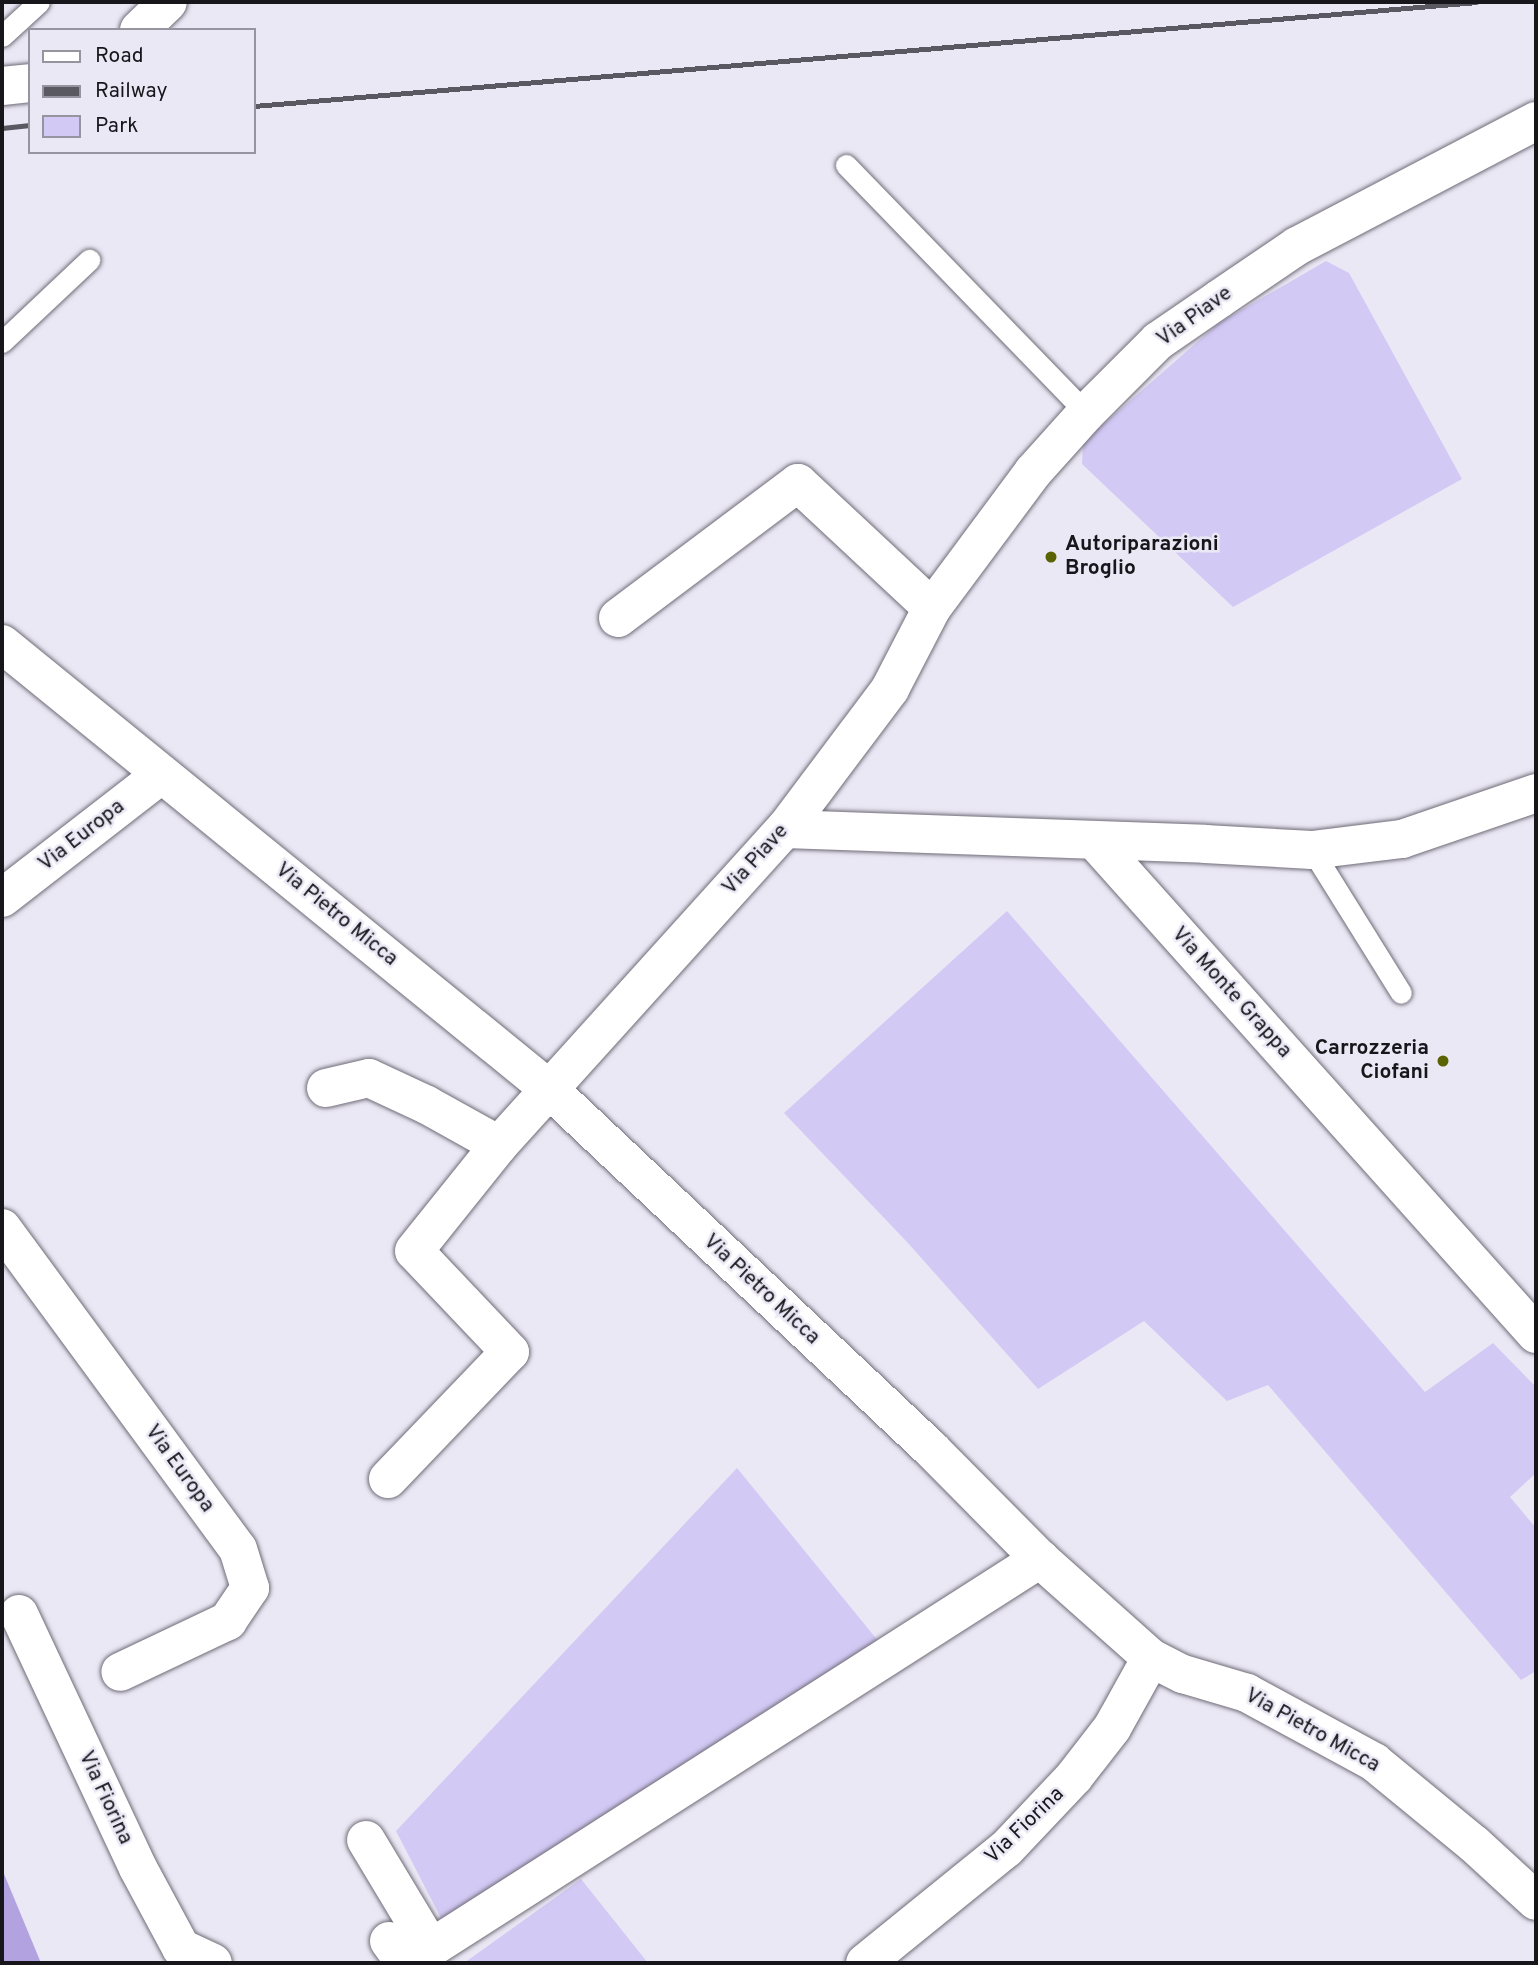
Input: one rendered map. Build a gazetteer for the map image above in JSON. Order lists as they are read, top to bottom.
{
  "streets": {
    "street": [
      "Via Piave",
      "Via Europa",
      "Via Pietro Micca",
      "Via Monte Grappa",
      "Via Fiorina"
    ]
  },
  "crossings": [
    ["Via Piave", "Via Pietro Micca"],
    ["Via Europa", "Via Pietro Micca"],
    ["Via Pietro Micca", "Via Fiorina"]
  ],
  "places": ["Autoriparazioni Broglio", "Carrozzeria Ciofani"],
  "legend": ["Road", "Railway", "Park"]
}
